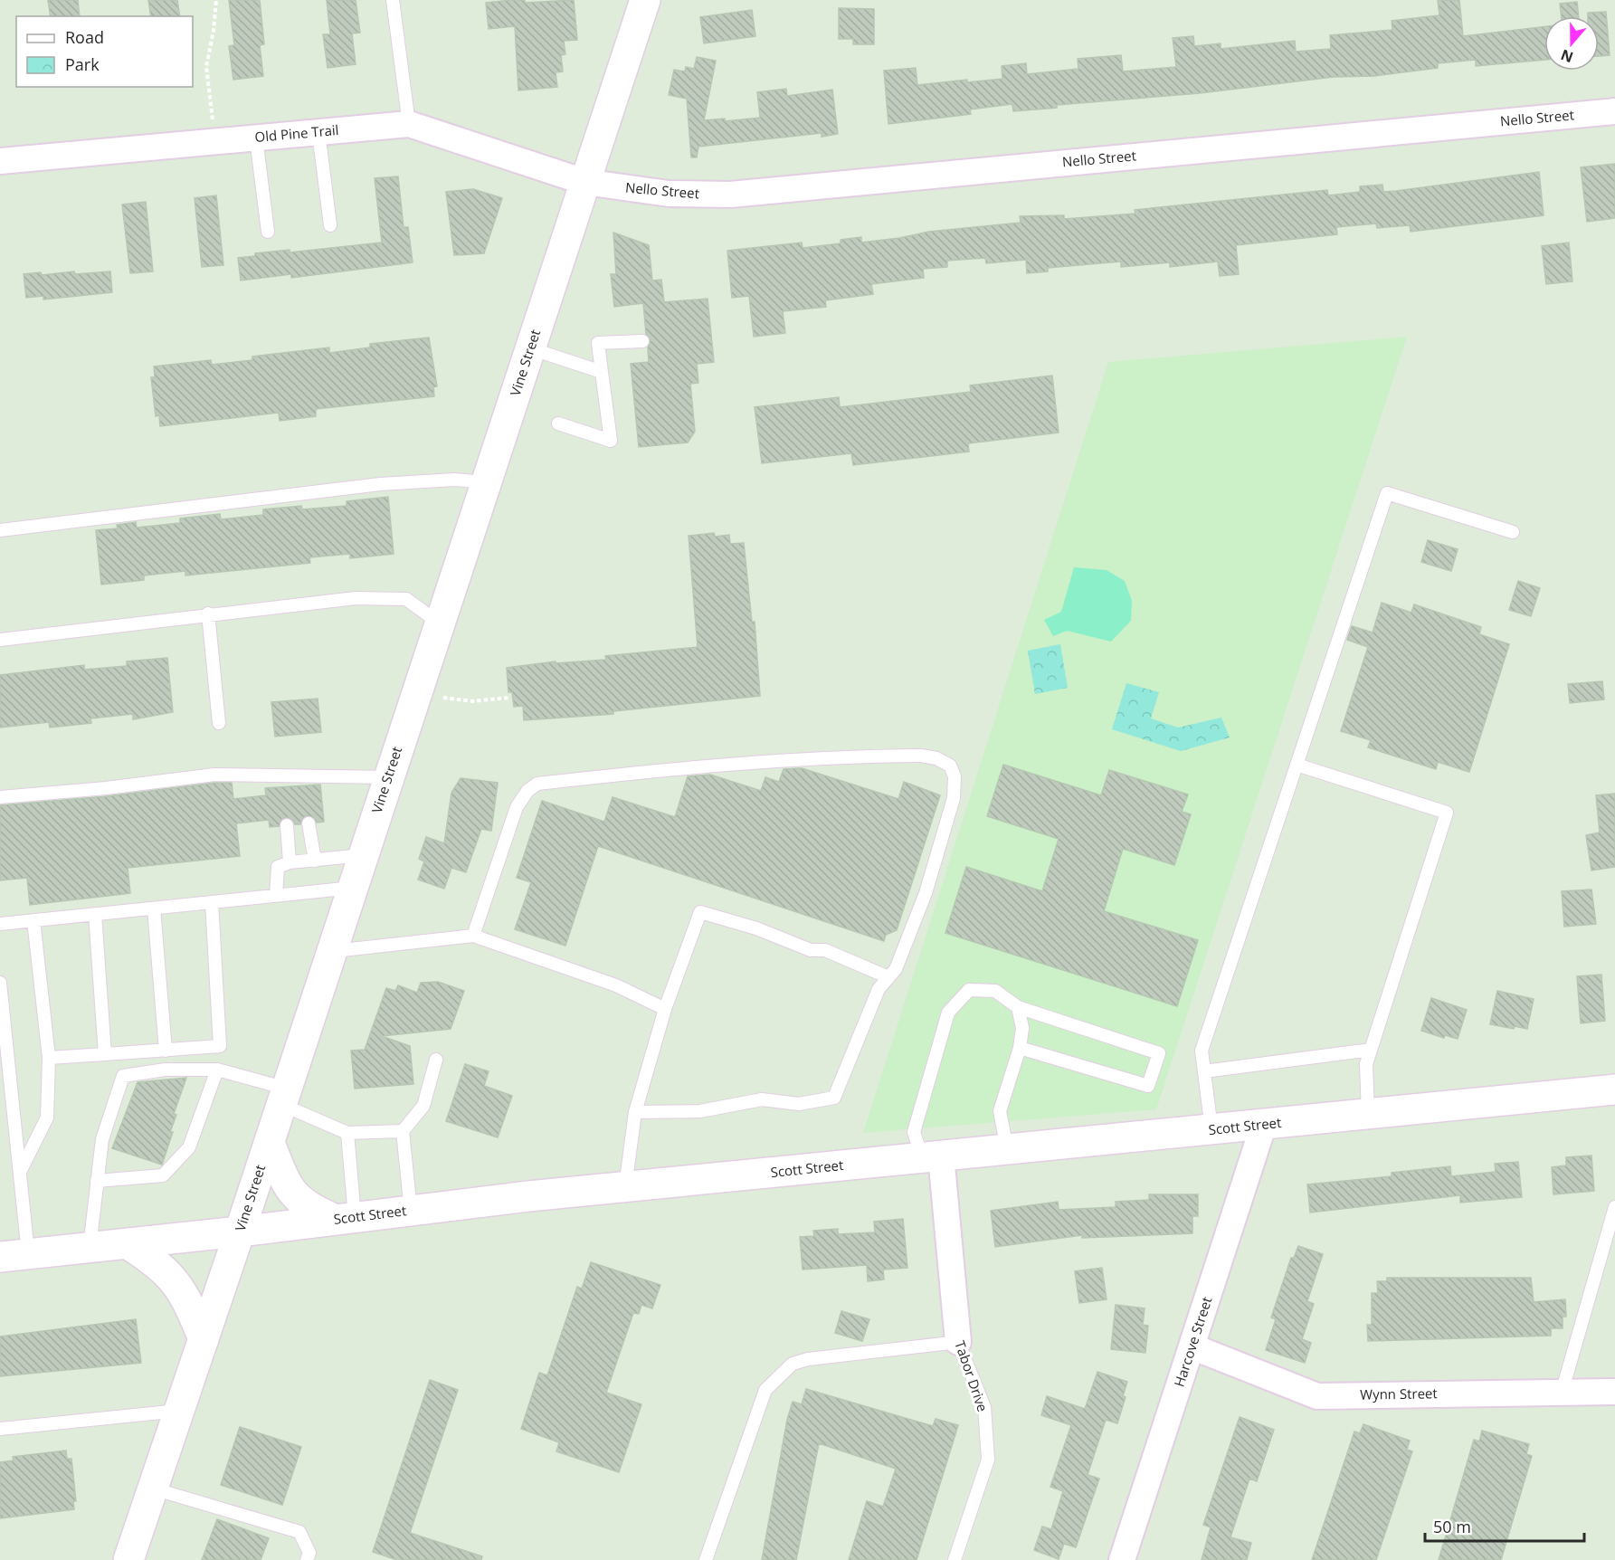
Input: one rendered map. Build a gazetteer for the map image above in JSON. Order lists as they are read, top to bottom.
{
  "streets": {
    "main road": ["Vine Street", "Scott Street"],
    "street": [
      "Nello Street",
      "Old Pine Trail",
      "Harcove Street",
      "Tabor Drive",
      "Wynn Street"
    ]
  },
  "crossings": [
    ["Nello Street", "Old Pine Trail"],
    ["Nello Street", "Vine Street"],
    ["Old Pine Trail", "Vine Street"],
    ["Vine Street", "Scott Street"],
    ["Scott Street", "Harcove Street"],
    ["Scott Street", "Tabor Drive"],
    ["Harcove Street", "Wynn Street"]
  ],
  "legend": ["Road", "Park"],
  "scale_bar": "50 m",
  "north": "bottom"
}
